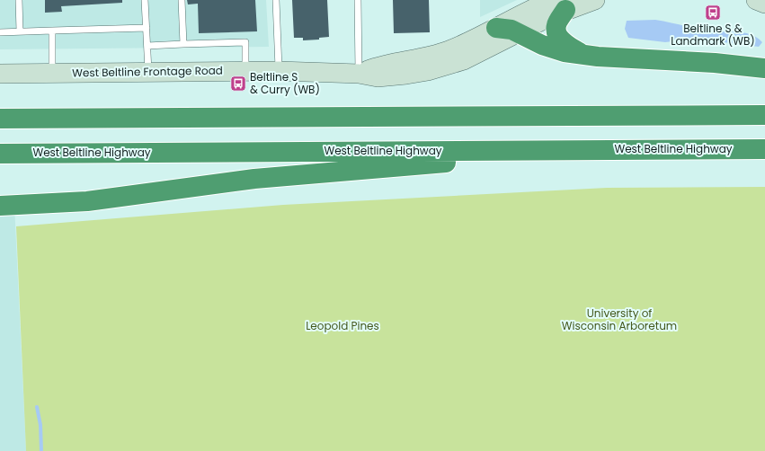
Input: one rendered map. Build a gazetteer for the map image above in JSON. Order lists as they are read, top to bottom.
{
  "streets": {
    "highway": ["West Beltline Highway"],
    "street": ["West Beltline Frontage Road"]
  },
  "parks": ["University of Wisconsin Arboretum", "Leopold Pines"],
  "places": {
    "bus stop": ["Beltline S & Landmark (WB)", "Beltline S & Curry (WB)"]
  }
}
